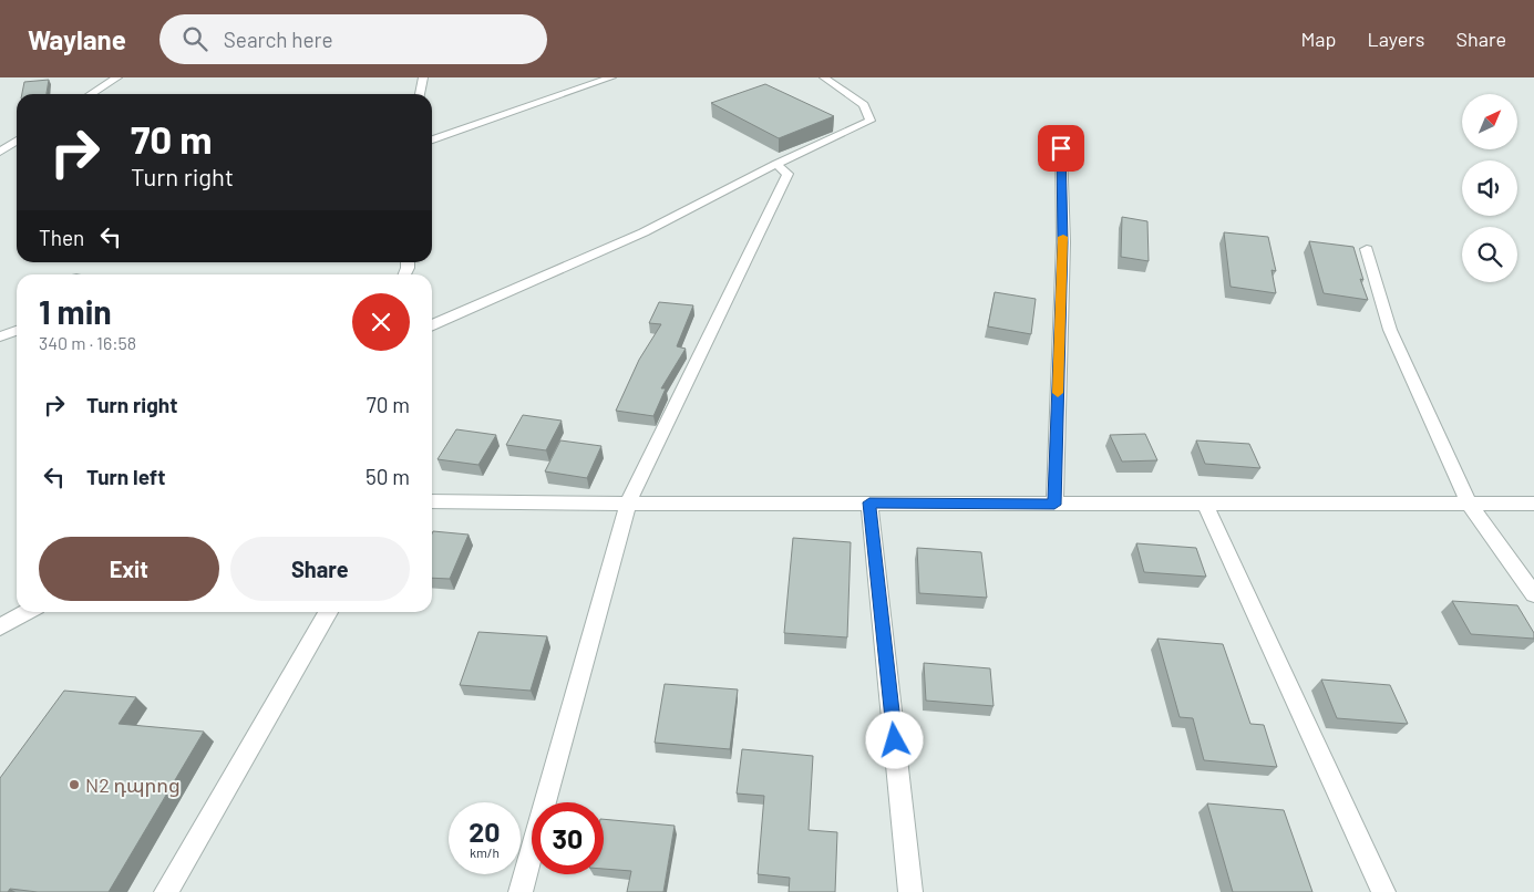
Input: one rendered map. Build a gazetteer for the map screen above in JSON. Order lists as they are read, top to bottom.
{
  "places": ["N2 դպրոց"],
  "north": "top right",
  "page": {
    "header": "Waylane",
    "search": "Search here",
    "nav": ["Map", "Layers", "Share"],
    "turn": ["70 m", "Turn right"],
    "then": "Then",
    "heading": ["1 min", "340 m · 16:58"],
    "list": [
      {
        "name": "Turn right",
        "value": "70 m"
      },
      {
        "name": "Turn left",
        "value": "50 m"
      }
    ],
    "buttons": ["Exit", "Share"],
    "speed": "20 km/h",
    "limit": "30"
  }
}
